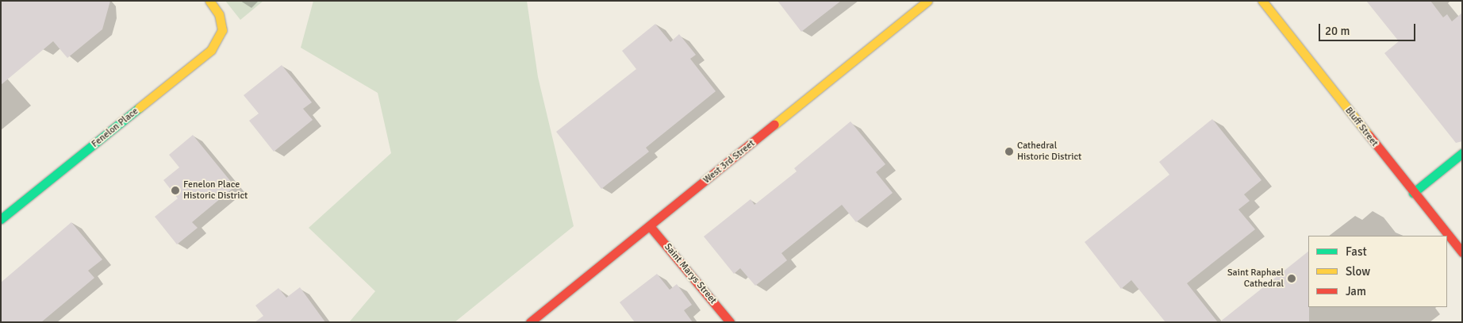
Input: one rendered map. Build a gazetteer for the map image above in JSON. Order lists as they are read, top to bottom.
{
  "streets": {
    "street": [
      "Bluff Street",
      "Fenelon Place",
      "West 3rd Street",
      "Saint Marys Street"
    ]
  },
  "crossings": [
    ["West 3rd Street", "Saint Marys Street"]
  ],
  "places": ["Cathedral Historic District", "Fenelon Place Historic District", "Saint Raphael Cathedral"],
  "legend": ["Fast", "Slow", "Jam"],
  "scale_bar": "20 m"
}
